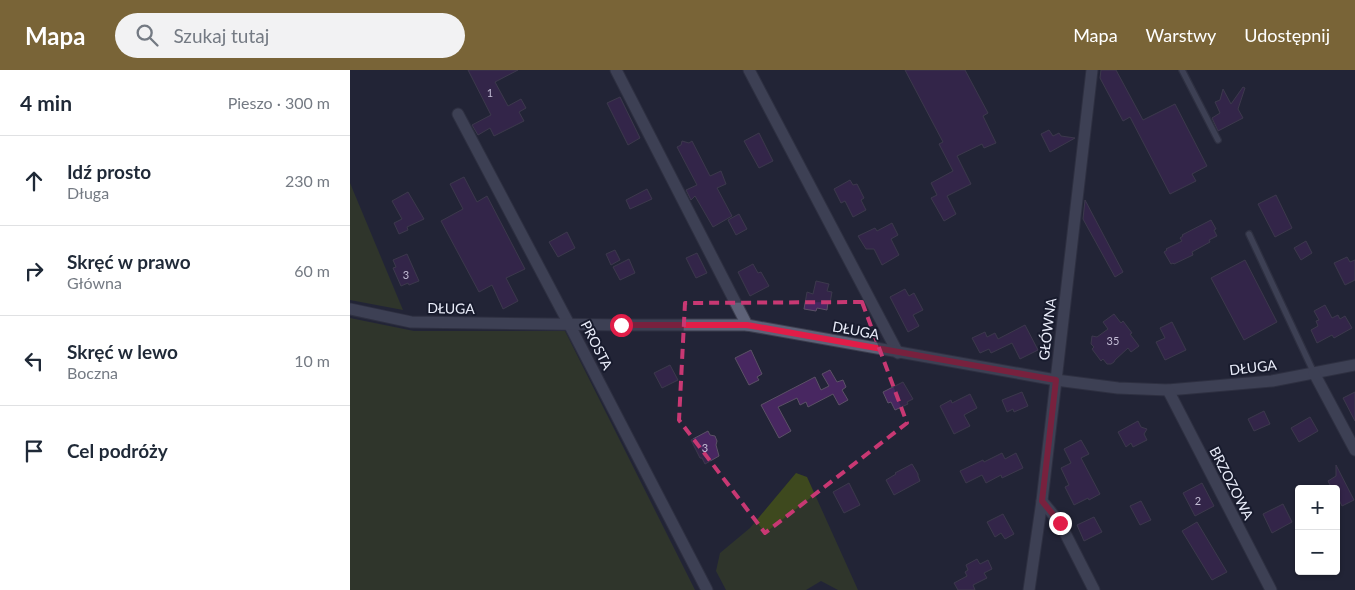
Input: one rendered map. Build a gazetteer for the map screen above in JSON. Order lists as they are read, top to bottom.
{
  "streets": {
    "street": [
      "DŁUGA",
      "GŁÓWNA",
      "PROSTA",
      "BRZOZOWA"
    ]
  },
  "crossings": [
    ["DŁUGA", "GŁÓWNA"],
    ["DŁUGA", "PROSTA"],
    ["DŁUGA", "BRZOZOWA"]
  ],
  "house_numbers": [
    "1",
    "3",
    "35",
    "3",
    "2"
  ],
  "page": {
    "header": "Mapa",
    "search": "Szukaj tutaj",
    "nav": ["Mapa", "Warstwy", "Udostępnij"],
    "heading": ["4 min", "Pieszo · 300 m"],
    "list": [
      ["Idź prosto", "Długa", "230 m"],
      ["Skręć w prawo", "Główna", "60 m"],
      ["Skręć w lewo", "Boczna", "10 m"],
      "Cel podróży"
    ],
    "map_buttons": ["+", "−"]
  }
}
